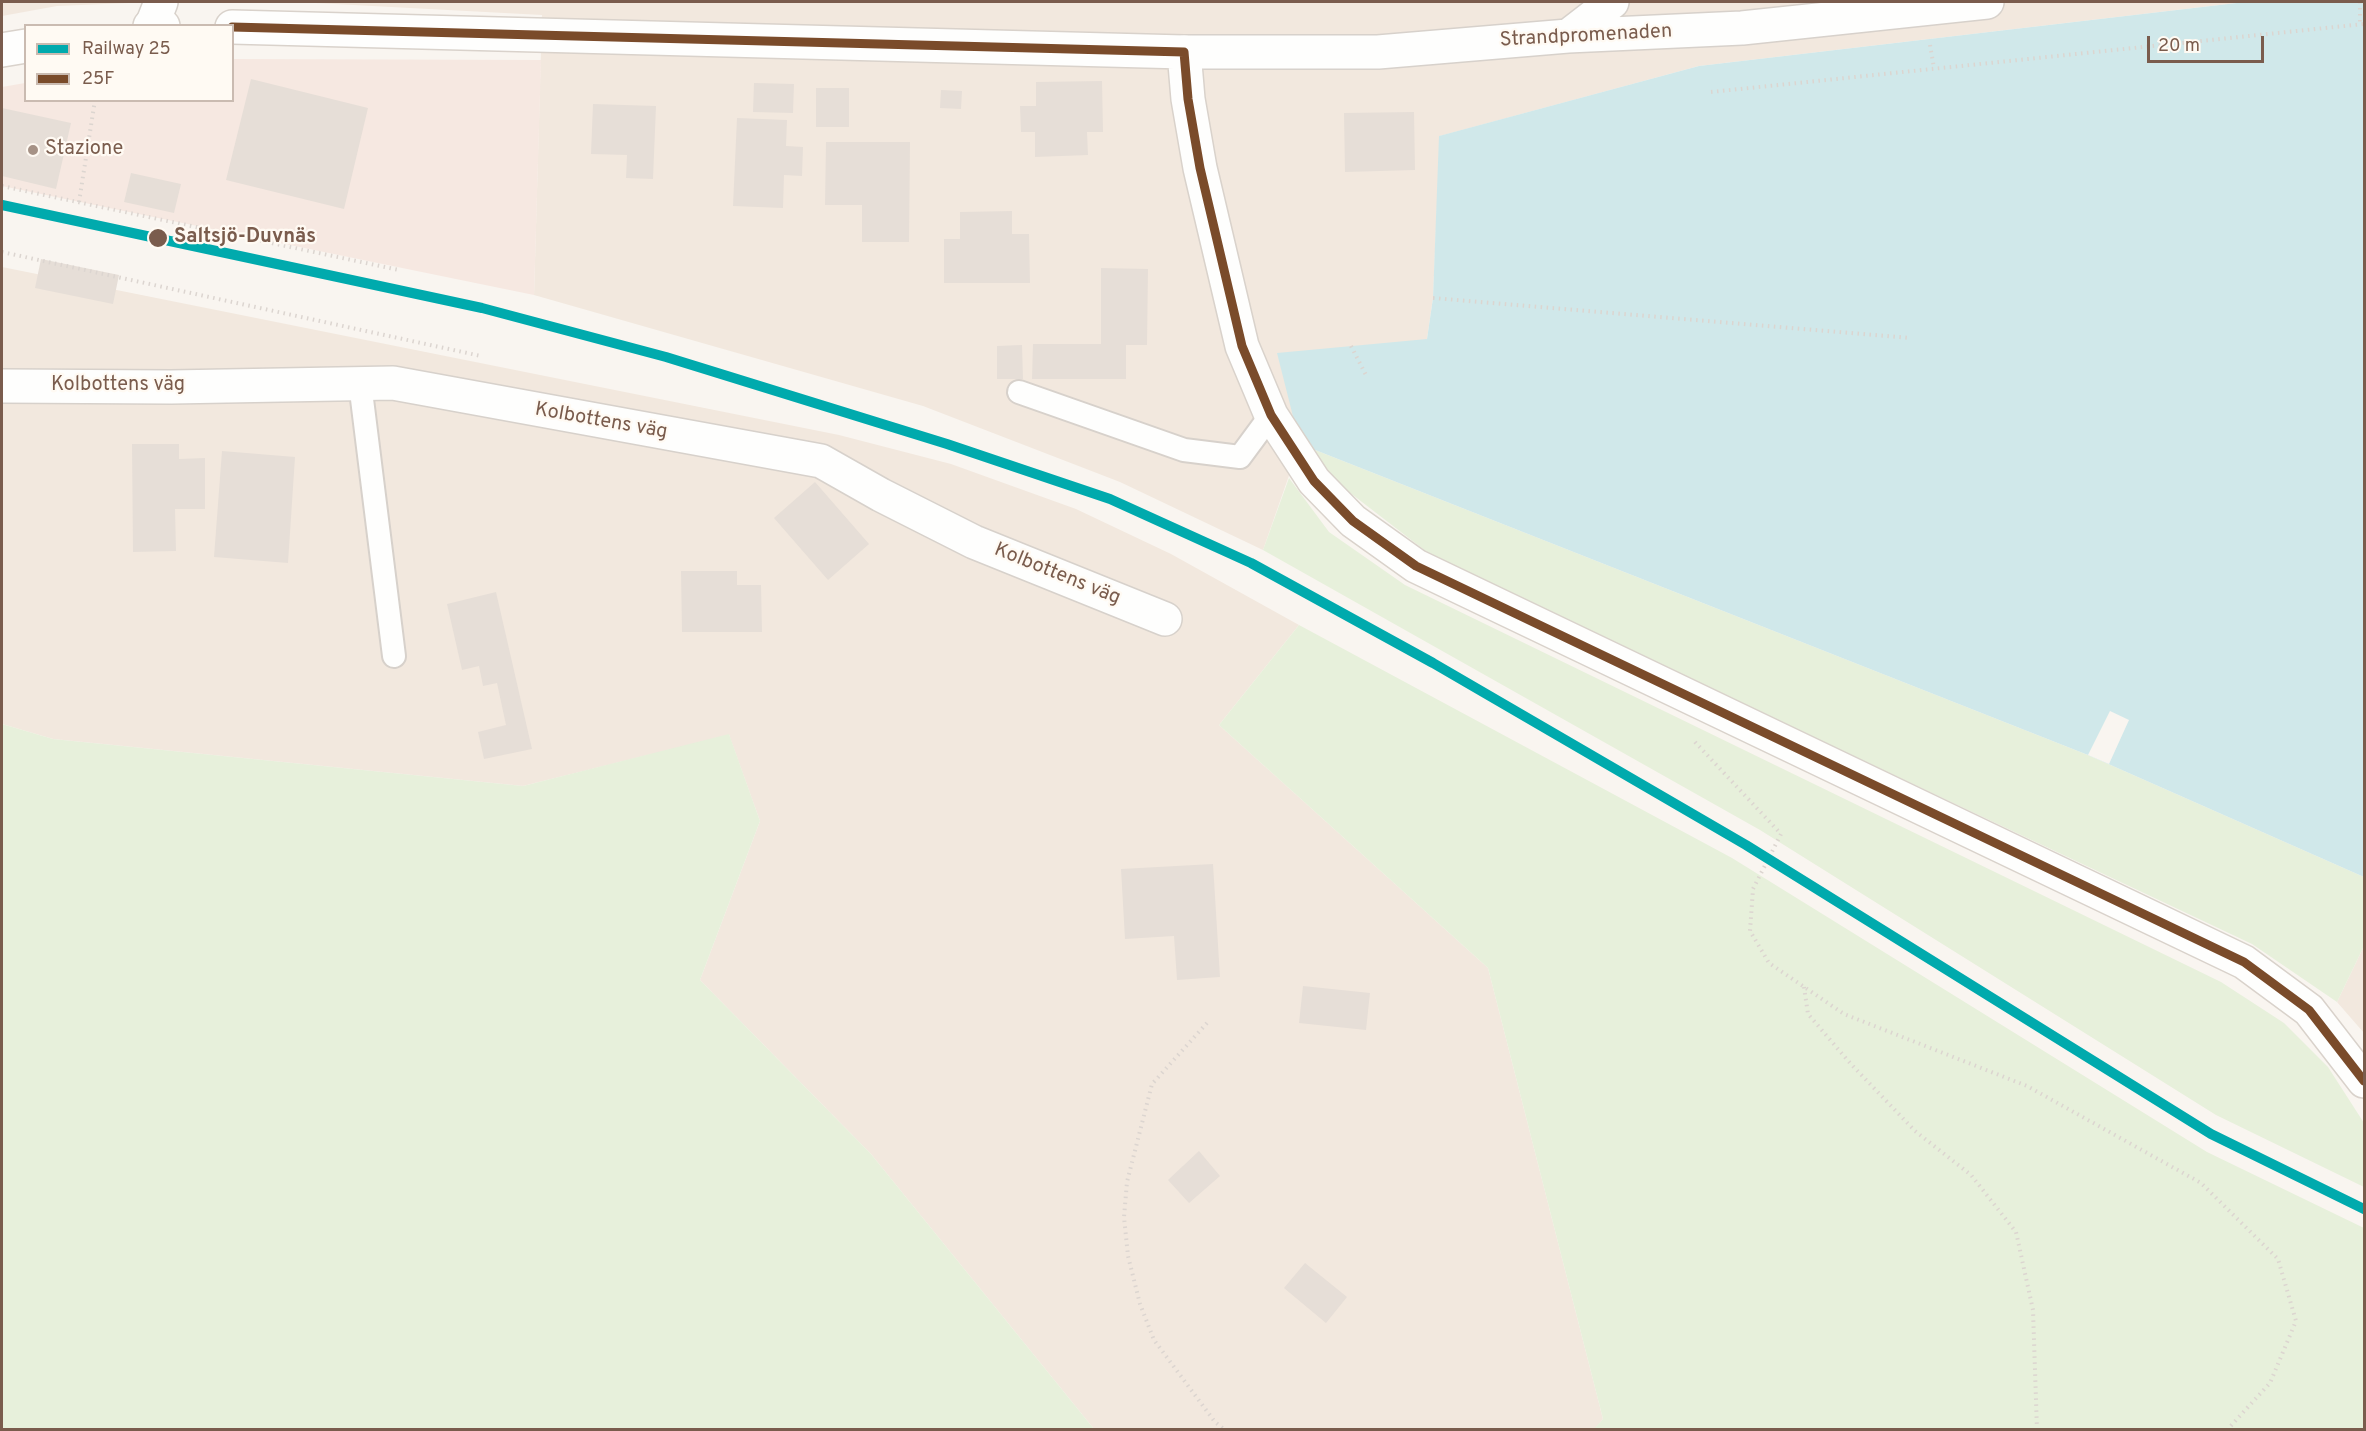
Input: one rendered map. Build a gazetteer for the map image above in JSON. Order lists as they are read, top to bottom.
{
  "streets": {
    "street": ["Strandpromenaden", "Kolbottens väg"]
  },
  "places": ["Stazione", "Saltsjö-Duvnäs"],
  "lines": ["transit line 25F", "rail line 25"],
  "legend": ["Railway 25", "25F"],
  "scale_bar": "20 m"
}
